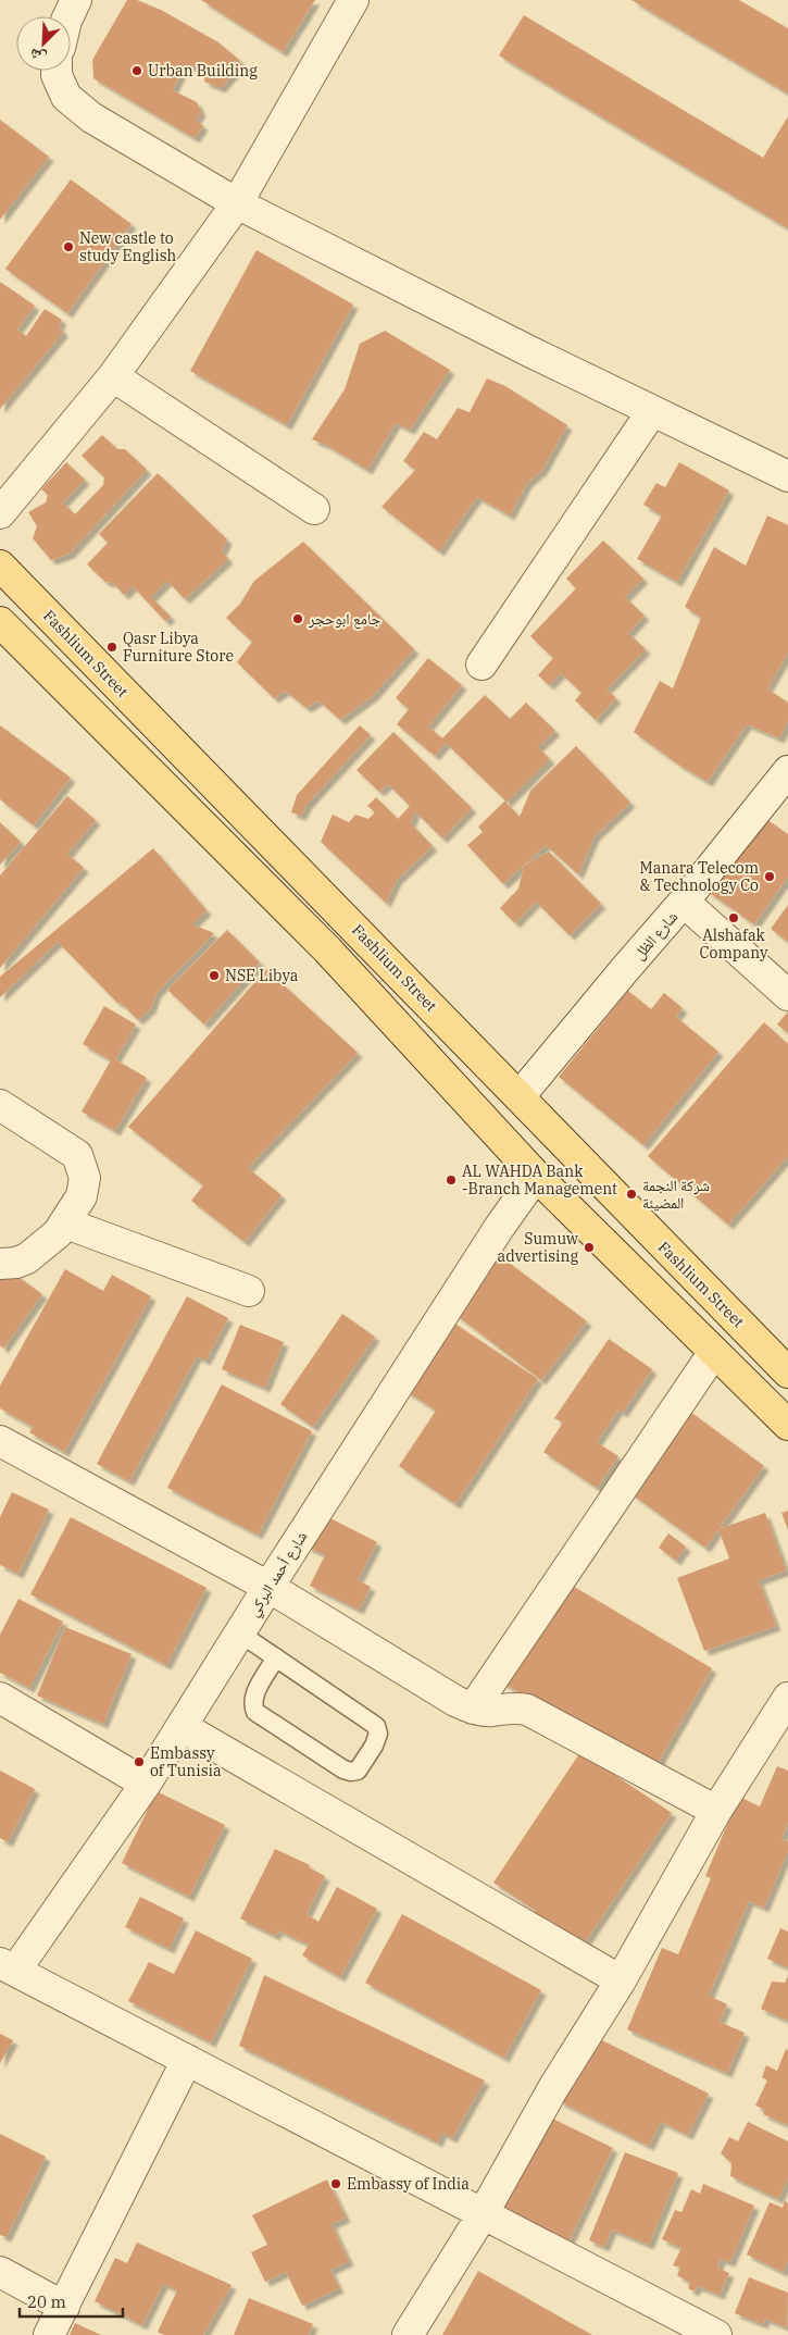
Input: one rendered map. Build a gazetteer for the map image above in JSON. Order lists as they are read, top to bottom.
{
  "streets": {
    "main road": ["Fashlium Street"],
    "street": ["شارع الظل", "شارع أحمد البركي"]
  },
  "crossings": [
    ["Fashlium Street", "شارع الظل"]
  ],
  "places": [
    "Urban Building",
    "New castle to study English",
    "جامع ابوحجر",
    "Qasr Libya Furniture Store",
    "Manara Telecom & Technology Co",
    "Alshafak Company",
    "NSE Libya",
    "AL WAHDA Bank -Branch Management",
    "شركة النجمة المضيئة",
    "Sumuw advertising",
    "Embassy of Tunisia",
    "Embassy of India"
  ],
  "scale_bar": "20 m",
  "north": "bottom left"
}
